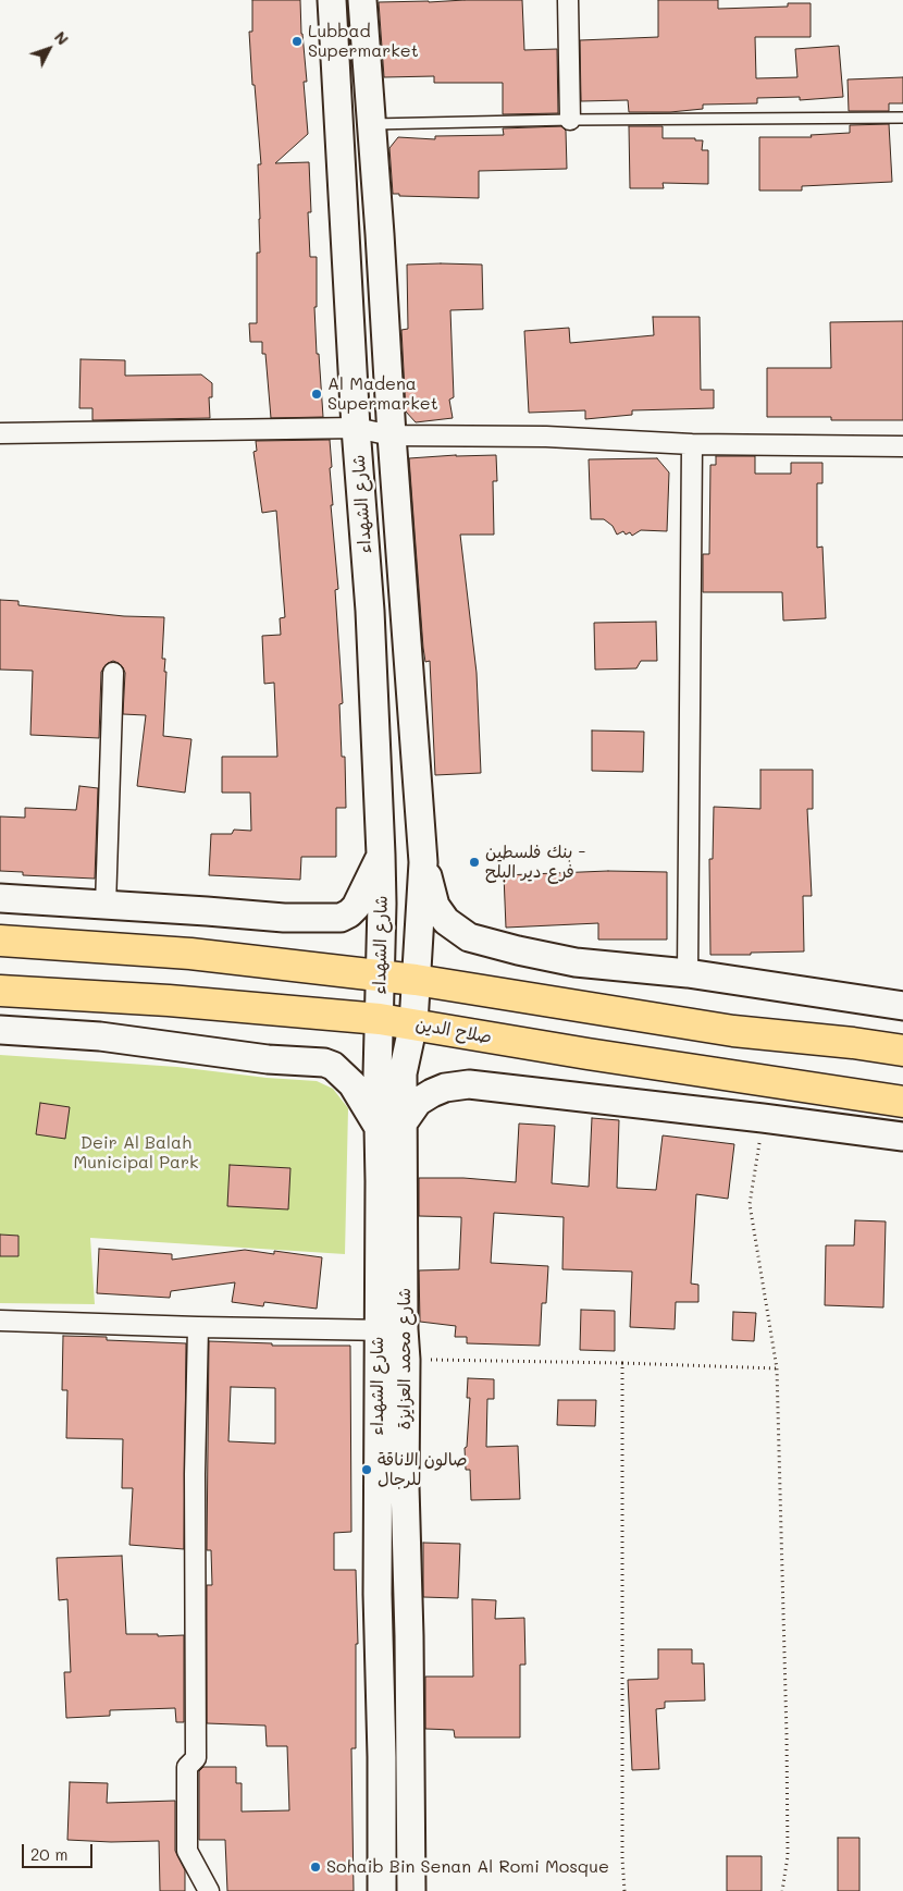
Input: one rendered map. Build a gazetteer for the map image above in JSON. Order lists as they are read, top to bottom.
{
  "streets": {
    "highway": ["صلاح الدين"],
    "main road": ["شارع الشهداء", "شارع محمد العزايزة"]
  },
  "crossings": [
    ["شارع الشهداء", "صلاح الدين"],
    ["شارع الشهداء", "شارع محمد العزايزة"],
    ["صلاح الدين", "شارع محمد العزايزة"]
  ],
  "parks": ["Deir Al Balah Municipal Park"],
  "places": [
    "Lubbad Supermarket",
    "Al Madena Supermarket",
    "بنك فلسطين - فرع دير البلح",
    "صالون الاناقة للرجال",
    "Sohaib Bin Senan Al Romi Mosque"
  ],
  "scale_bar": "20 m",
  "north": "top right"
}
